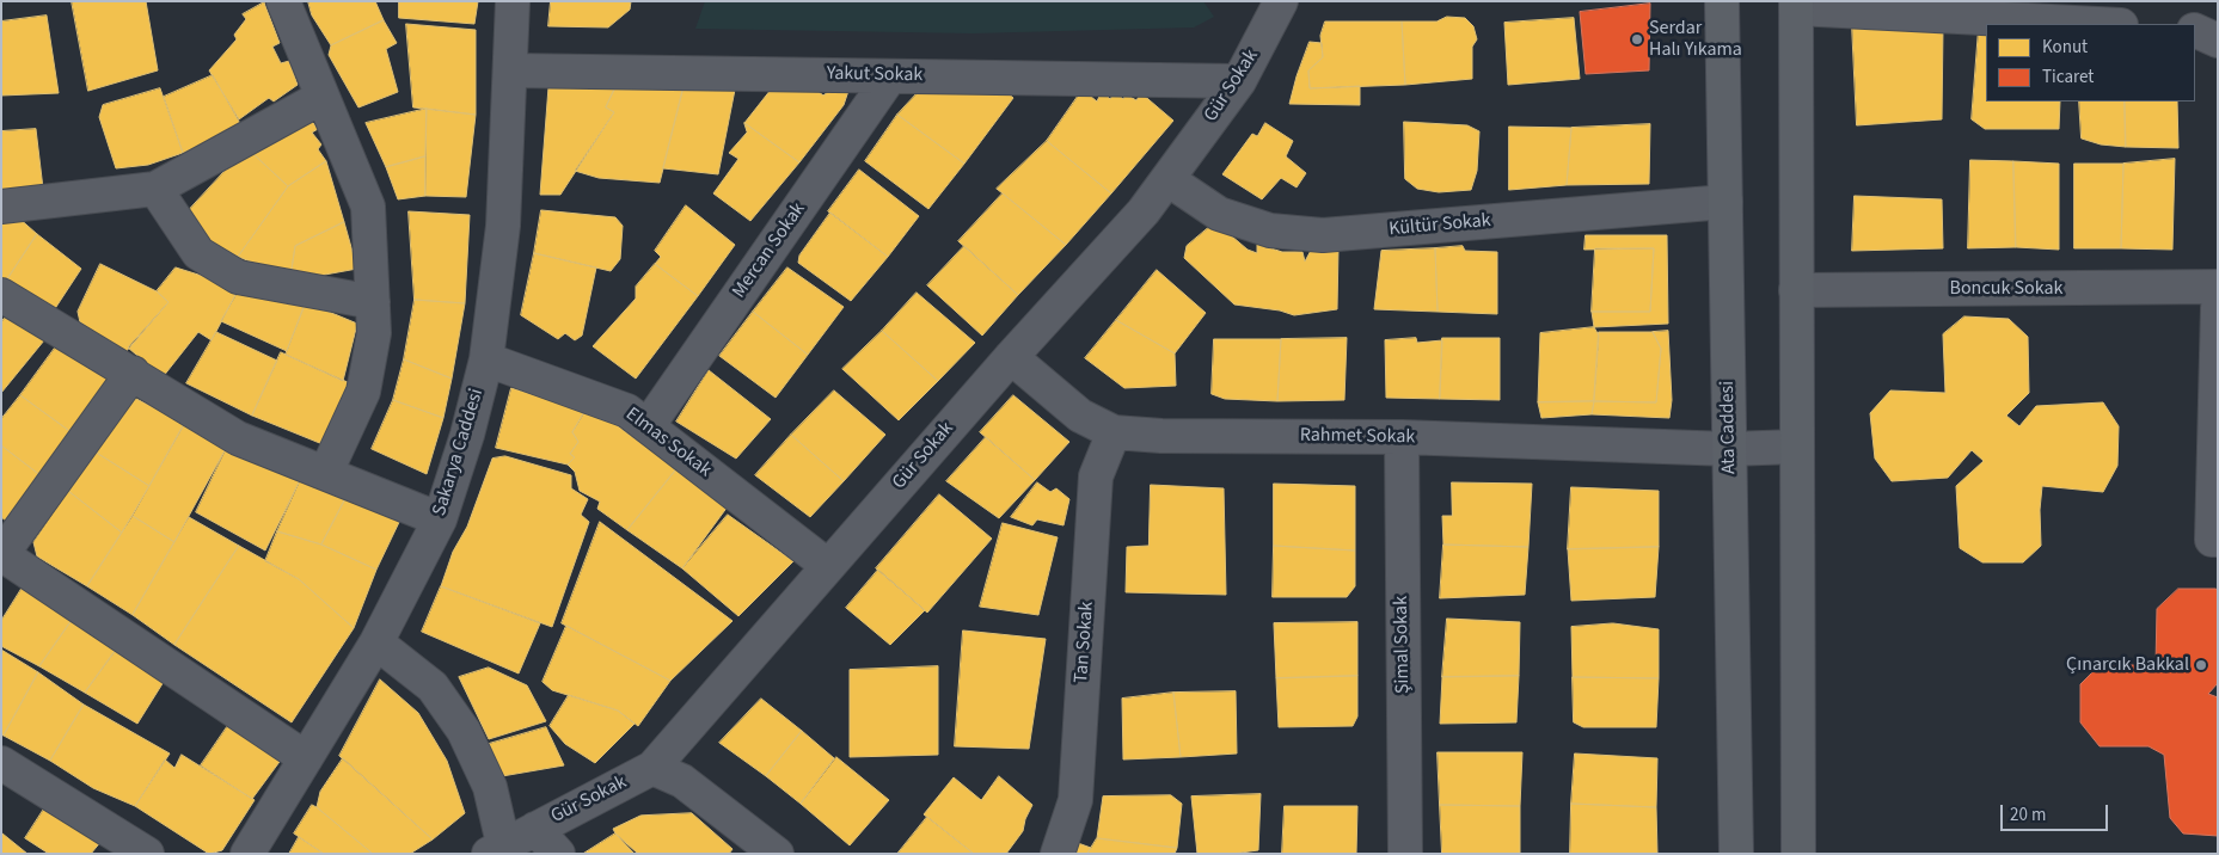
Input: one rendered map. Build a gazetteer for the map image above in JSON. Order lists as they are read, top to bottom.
{
  "streets": {
    "main road": ["Ata Caddesi"],
    "street": [
      "Yakut Sokak",
      "Gür Sokak",
      "Kültür Sokak",
      "Mercan Sokak",
      "Boncuk Sokak",
      "Rahmet Sokak",
      "Elmas Sokak",
      "Sakarya Caddesi",
      "Tan Sokak",
      "Şimal Sokak"
    ]
  },
  "crossings": [
    ["Yakut Sokak", "Gür Sokak"],
    ["Yakut Sokak", "Mercan Sokak"],
    ["Yakut Sokak", "Sakarya Caddesi"],
    ["Gür Sokak", "Kültür Sokak"],
    ["Gür Sokak", "Rahmet Sokak"],
    ["Gür Sokak", "Elmas Sokak"],
    ["Kültür Sokak", "Ata Caddesi"],
    ["Mercan Sokak", "Elmas Sokak"],
    ["Ata Caddesi", "Rahmet Sokak"],
    ["Rahmet Sokak", "Tan Sokak"],
    ["Rahmet Sokak", "Şimal Sokak"],
    ["Elmas Sokak", "Sakarya Caddesi"]
  ],
  "places": ["Serdar Halı Yıkama", "Çınarcık Bakkal"],
  "legend": ["Konut", "Ticaret"],
  "scale_bar": "20 m"
}
